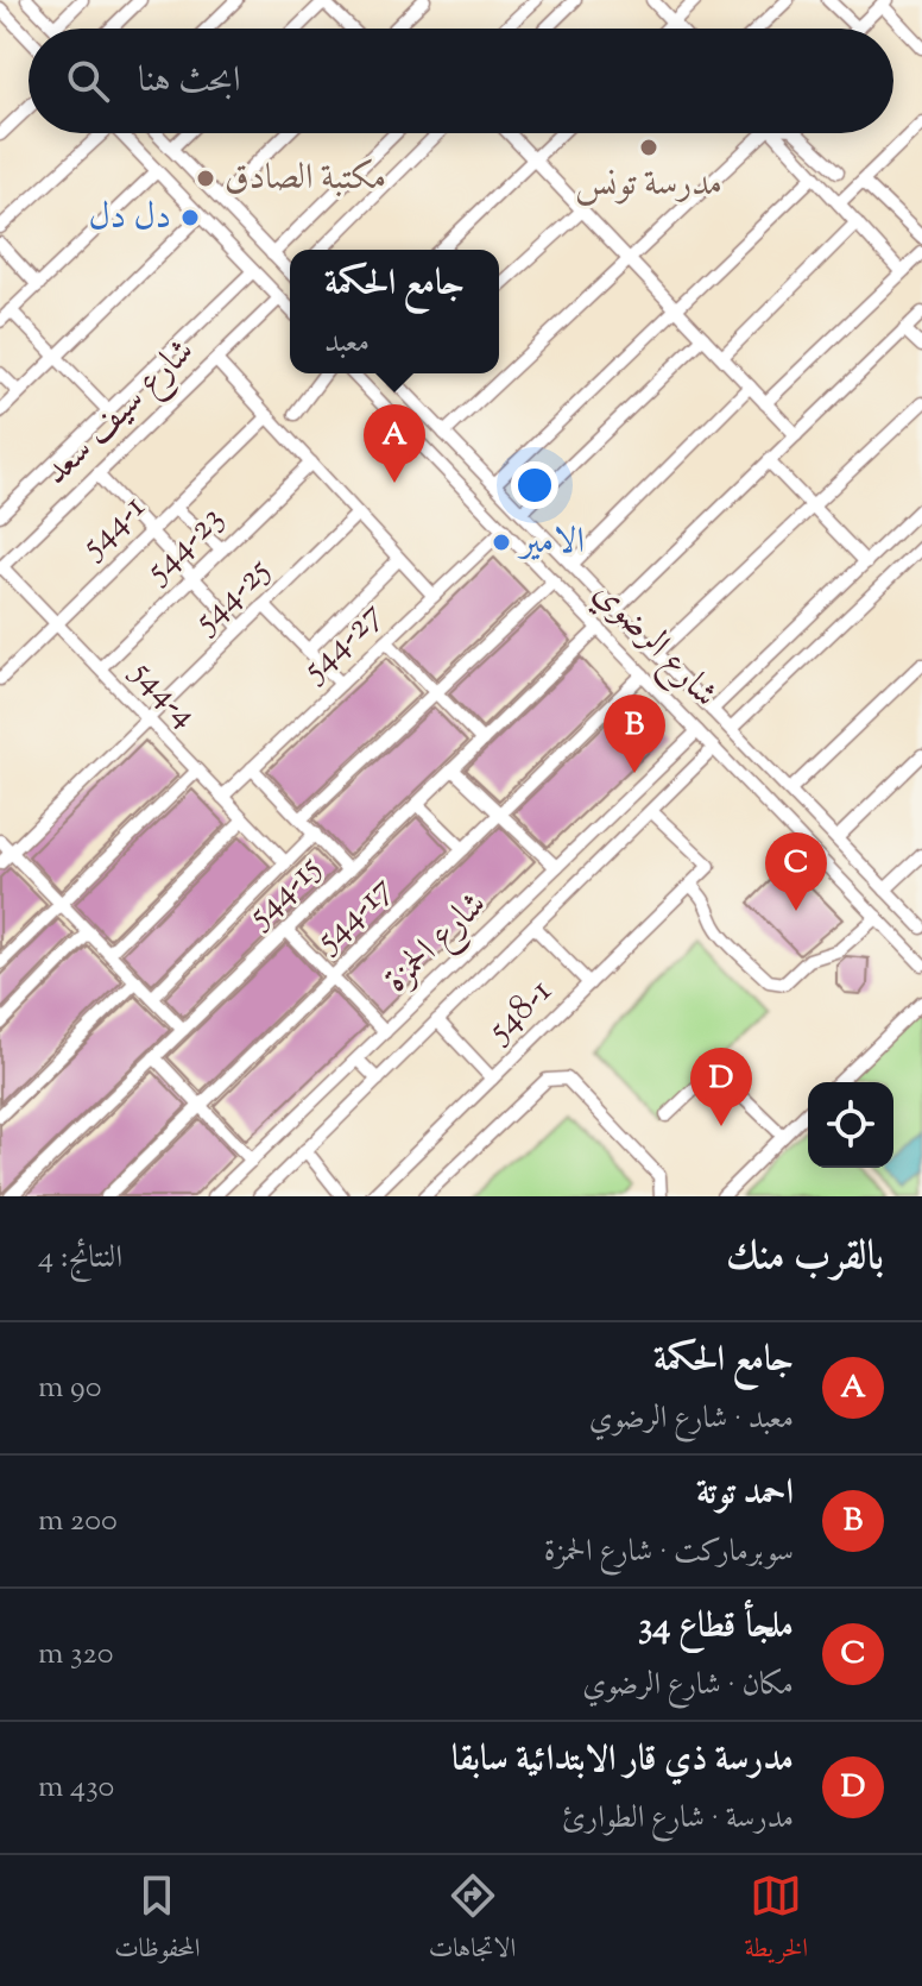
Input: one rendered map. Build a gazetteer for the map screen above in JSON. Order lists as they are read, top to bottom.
{
  "streets": {
    "street": [
      "شارع سيف سعد",
      "544-1",
      "544-23",
      "544-25",
      "544-27",
      "شارع الرضوي",
      "544-4",
      "544-15",
      "544-17",
      "شارع الحمزة",
      "548-1"
    ]
  },
  "crossings": [
    ["شارع سيف سعد", "544-4"],
    ["544-1", "544-4"],
    ["544-23", "544-4"],
    ["544-25", "544-4"],
    ["544-27", "شارع الرضوي"],
    ["544-27", "544-4"],
    ["شارع الرضوي", "544-15"],
    ["شارع الرضوي", "544-17"],
    ["شارع الرضوي", "شارع الحمزة"],
    ["شارع الحمزة", "548-1"]
  ],
  "places": [
    "مدرسة تونس",
    "مكتبة الصادق",
    "دل دل",
    "الامير"
  ],
  "page": {
    "search": "ابحث هنا",
    "popup": ["جامع الحكمة", "معبد"],
    "pins": [
      "A",
      "B",
      "C",
      "D"
    ],
    "heading": ["بالقرب منك", "النتائج: 4"],
    "list": [
      {
        "mark": "A",
        "name": "جامع الحكمة",
        "note": "معبد · شارع الرضوي",
        "value": "90 m"
      },
      {
        "mark": "B",
        "name": "احمد توتة",
        "note": "سوبرماركت · شارع الحمزة",
        "value": "200 m"
      },
      {
        "mark": "C",
        "name": "ملجأ قطاع 34",
        "note": "مكان · شارع الرضوي",
        "value": "320 m"
      },
      {
        "mark": "D",
        "name": "مدرسة ذي قار الابتدائية سابقا",
        "note": "مدرسة · شارع الطوارئ",
        "value": "430 m"
      }
    ],
    "nav": ["الخريطة", "الاتجاهات", "المحفوظات"]
  }
}
